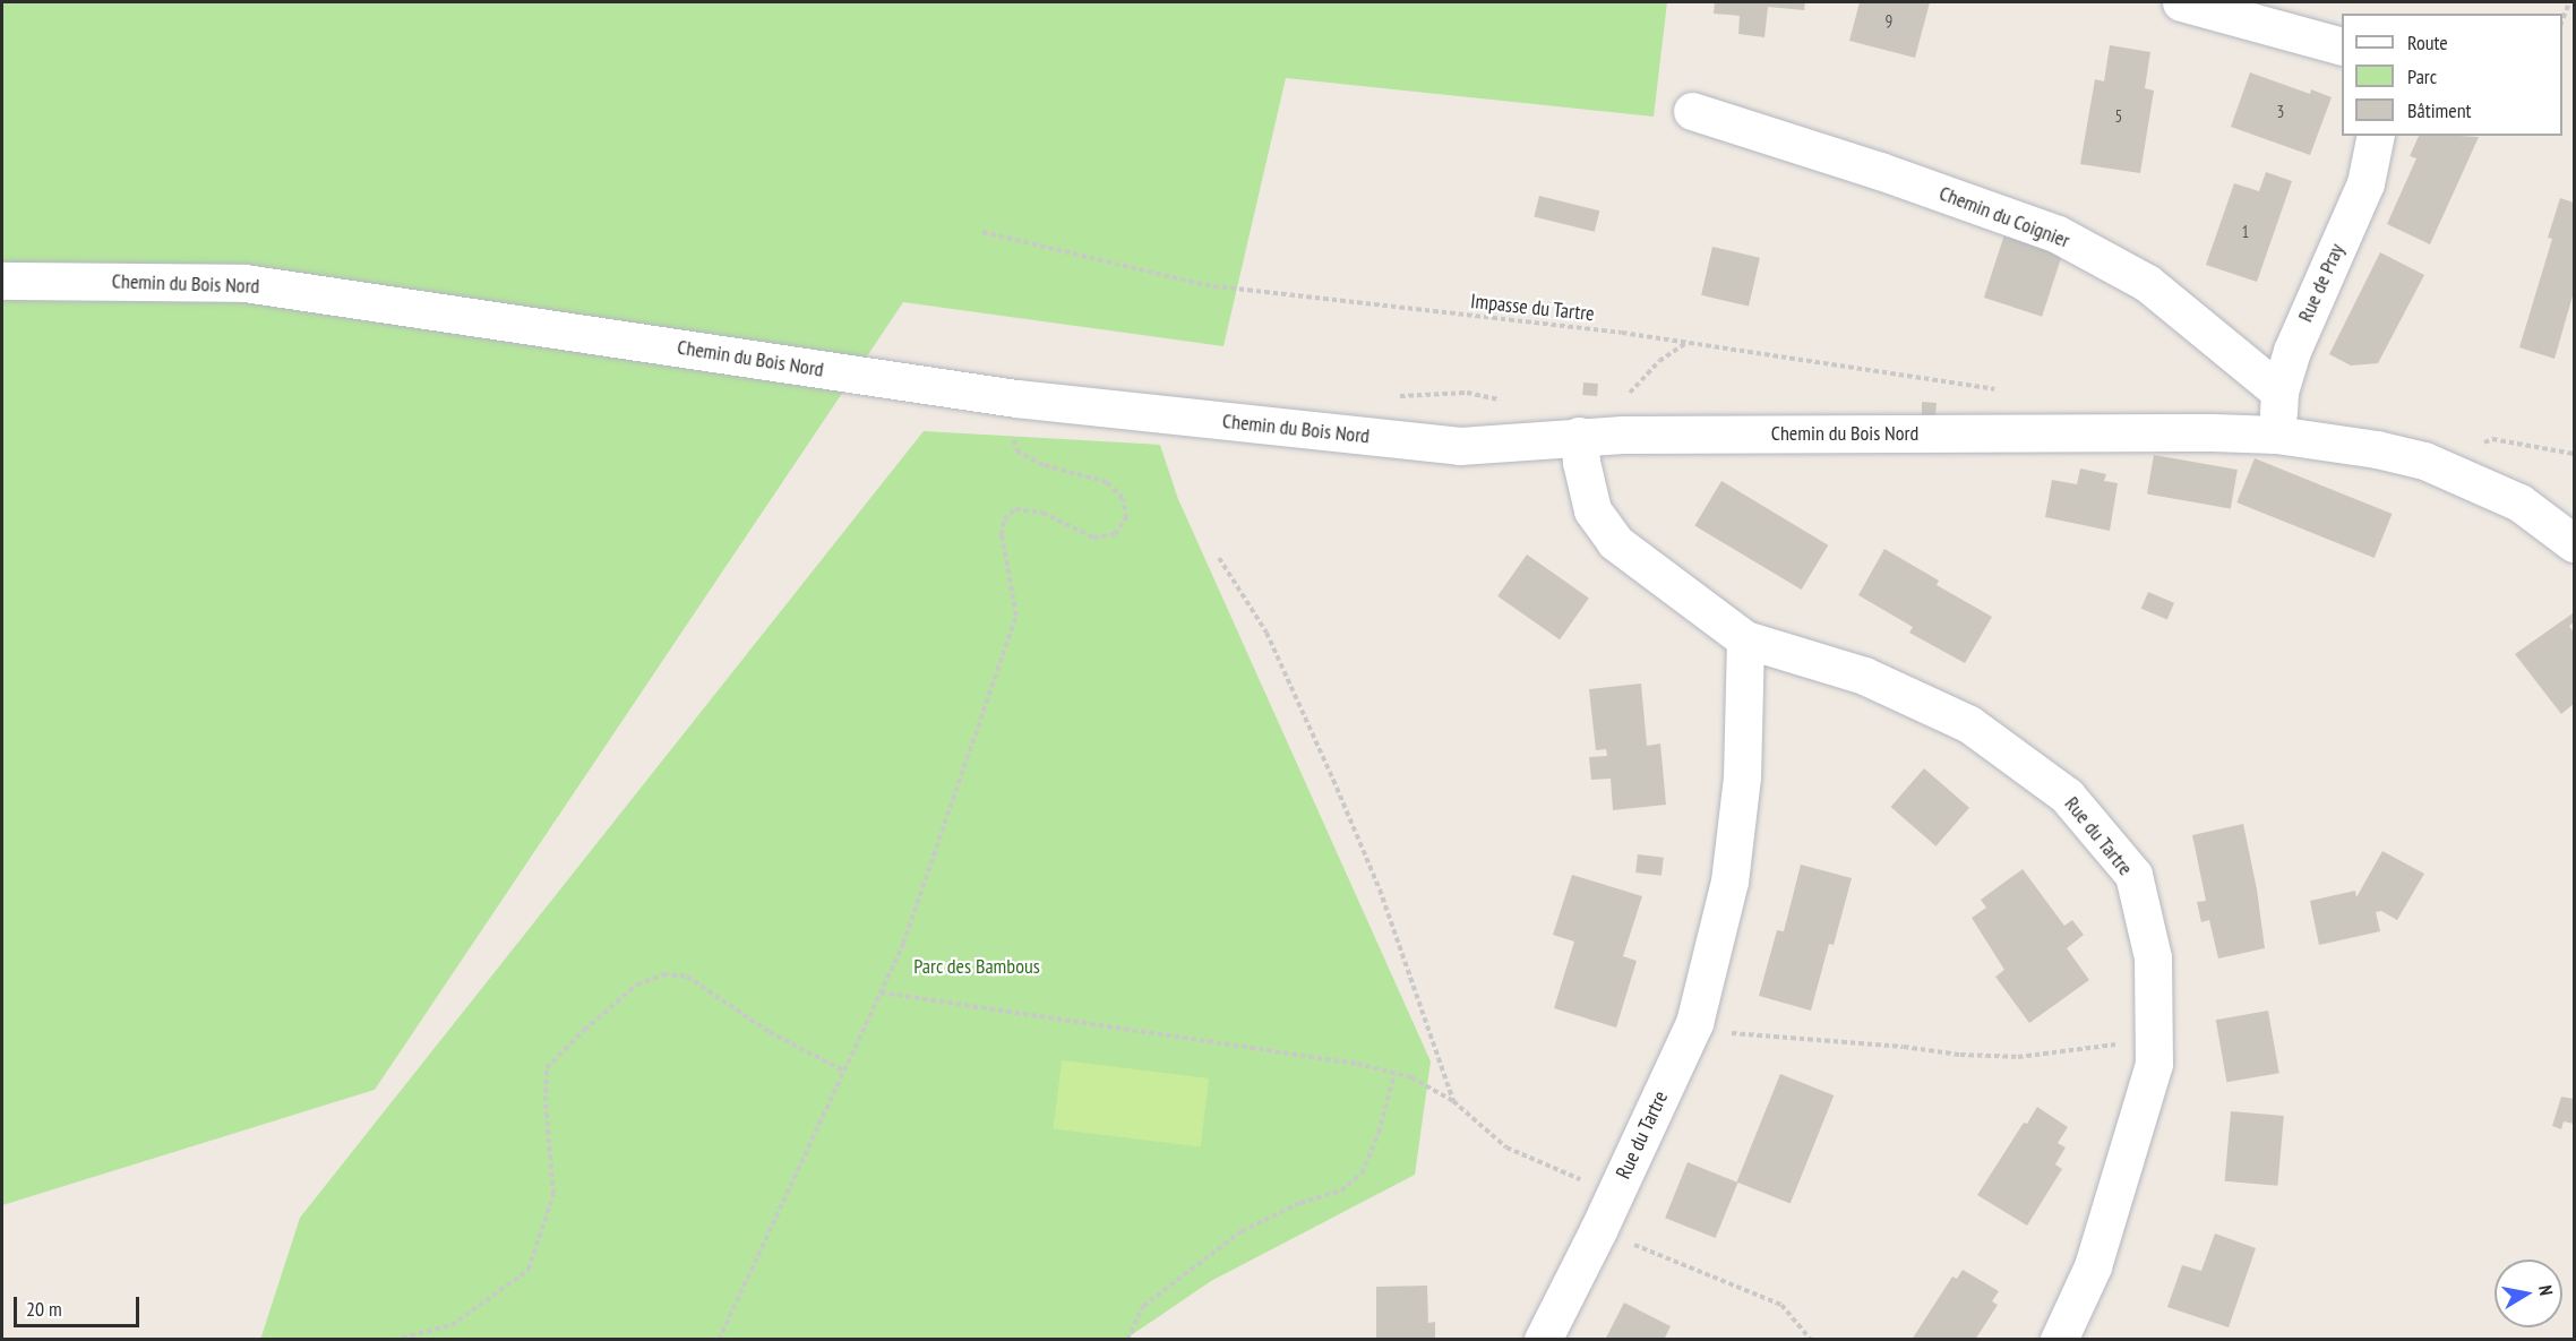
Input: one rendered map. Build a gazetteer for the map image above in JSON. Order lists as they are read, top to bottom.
{
  "streets": {
    "street": [
      "Chemin du Coignier",
      "Rue de Pray",
      "Chemin du Bois Nord",
      "Rue du Tartre"
    ],
    "path": ["Impasse du Tartre"]
  },
  "crossings": [
    ["Chemin du Coignier", "Rue de Pray"],
    ["Rue de Pray", "Chemin du Bois Nord"],
    ["Chemin du Bois Nord", "Rue du Tartre"]
  ],
  "parks": ["Parc des Bambous"],
  "house_numbers": [
    "9",
    "3",
    "5",
    "1"
  ],
  "legend": ["Route", "Parc", "Bâtiment"],
  "scale_bar": "20 m",
  "north": "right"
}
